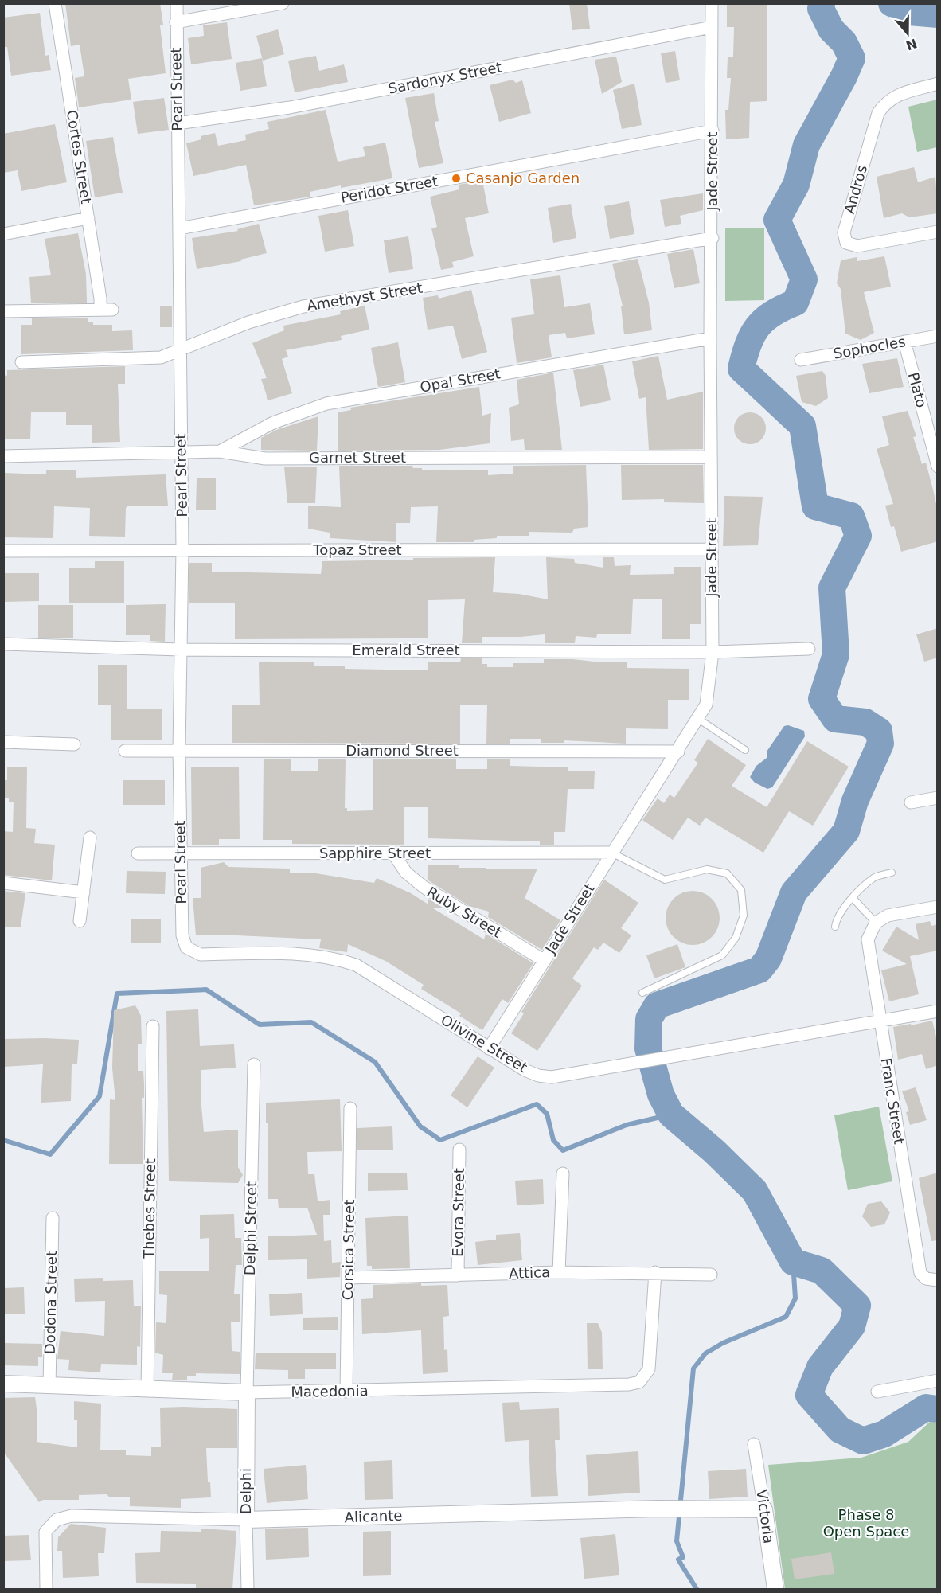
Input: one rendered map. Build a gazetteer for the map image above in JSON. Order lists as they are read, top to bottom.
{
  "streets": {
    "street": [
      "Sardonyx Street",
      "Pearl Street",
      "Cortes Street",
      "Jade Street",
      "Peridot Street",
      "Andros",
      "Amethyst Street",
      "Sophocles",
      "Opal Street",
      "Plato",
      "Garnet Street",
      "Topaz Street",
      "Emerald Street",
      "Diamond Street",
      "Sapphire Street",
      "Ruby Street",
      "Olivine Street",
      "Franc Street",
      "Thebes Street",
      "Evora Street",
      "Delphi Street",
      "Corsica Street",
      "Attica",
      "Dodona Street",
      "Macedonia",
      "Delphi",
      "Alicante",
      "Victoria"
    ]
  },
  "crossings": [
    ["Sardonyx Street", "Pearl Street"],
    ["Sardonyx Street", "Jade Street"],
    ["Pearl Street", "Peridot Street"],
    ["Pearl Street", "Amethyst Street"],
    ["Pearl Street", "Garnet Street"],
    ["Pearl Street", "Topaz Street"],
    ["Pearl Street", "Emerald Street"],
    ["Pearl Street", "Diamond Street"],
    ["Pearl Street", "Sapphire Street"],
    ["Pearl Street", "Olivine Street"],
    ["Jade Street", "Peridot Street"],
    ["Jade Street", "Amethyst Street"],
    ["Jade Street", "Opal Street"],
    ["Jade Street", "Garnet Street"],
    ["Jade Street", "Topaz Street"],
    ["Jade Street", "Emerald Street"],
    ["Jade Street", "Diamond Street"],
    ["Jade Street", "Sapphire Street"],
    ["Jade Street", "Ruby Street"],
    ["Jade Street", "Olivine Street"],
    ["Sophocles", "Plato"],
    ["Opal Street", "Garnet Street"],
    ["Sapphire Street", "Ruby Street"],
    ["Olivine Street", "Franc Street"],
    ["Thebes Street", "Macedonia"],
    ["Evora Street", "Attica"],
    ["Delphi Street", "Macedonia"],
    ["Delphi Street", "Delphi"],
    ["Corsica Street", "Attica"],
    ["Corsica Street", "Macedonia"],
    ["Attica", "Macedonia"],
    ["Dodona Street", "Macedonia"],
    ["Macedonia", "Delphi"],
    ["Delphi", "Alicante"],
    ["Alicante", "Victoria"]
  ],
  "parks": ["Phase 8 Open Space"],
  "places": ["Casanjo Garden"],
  "north": "bottom"
}
